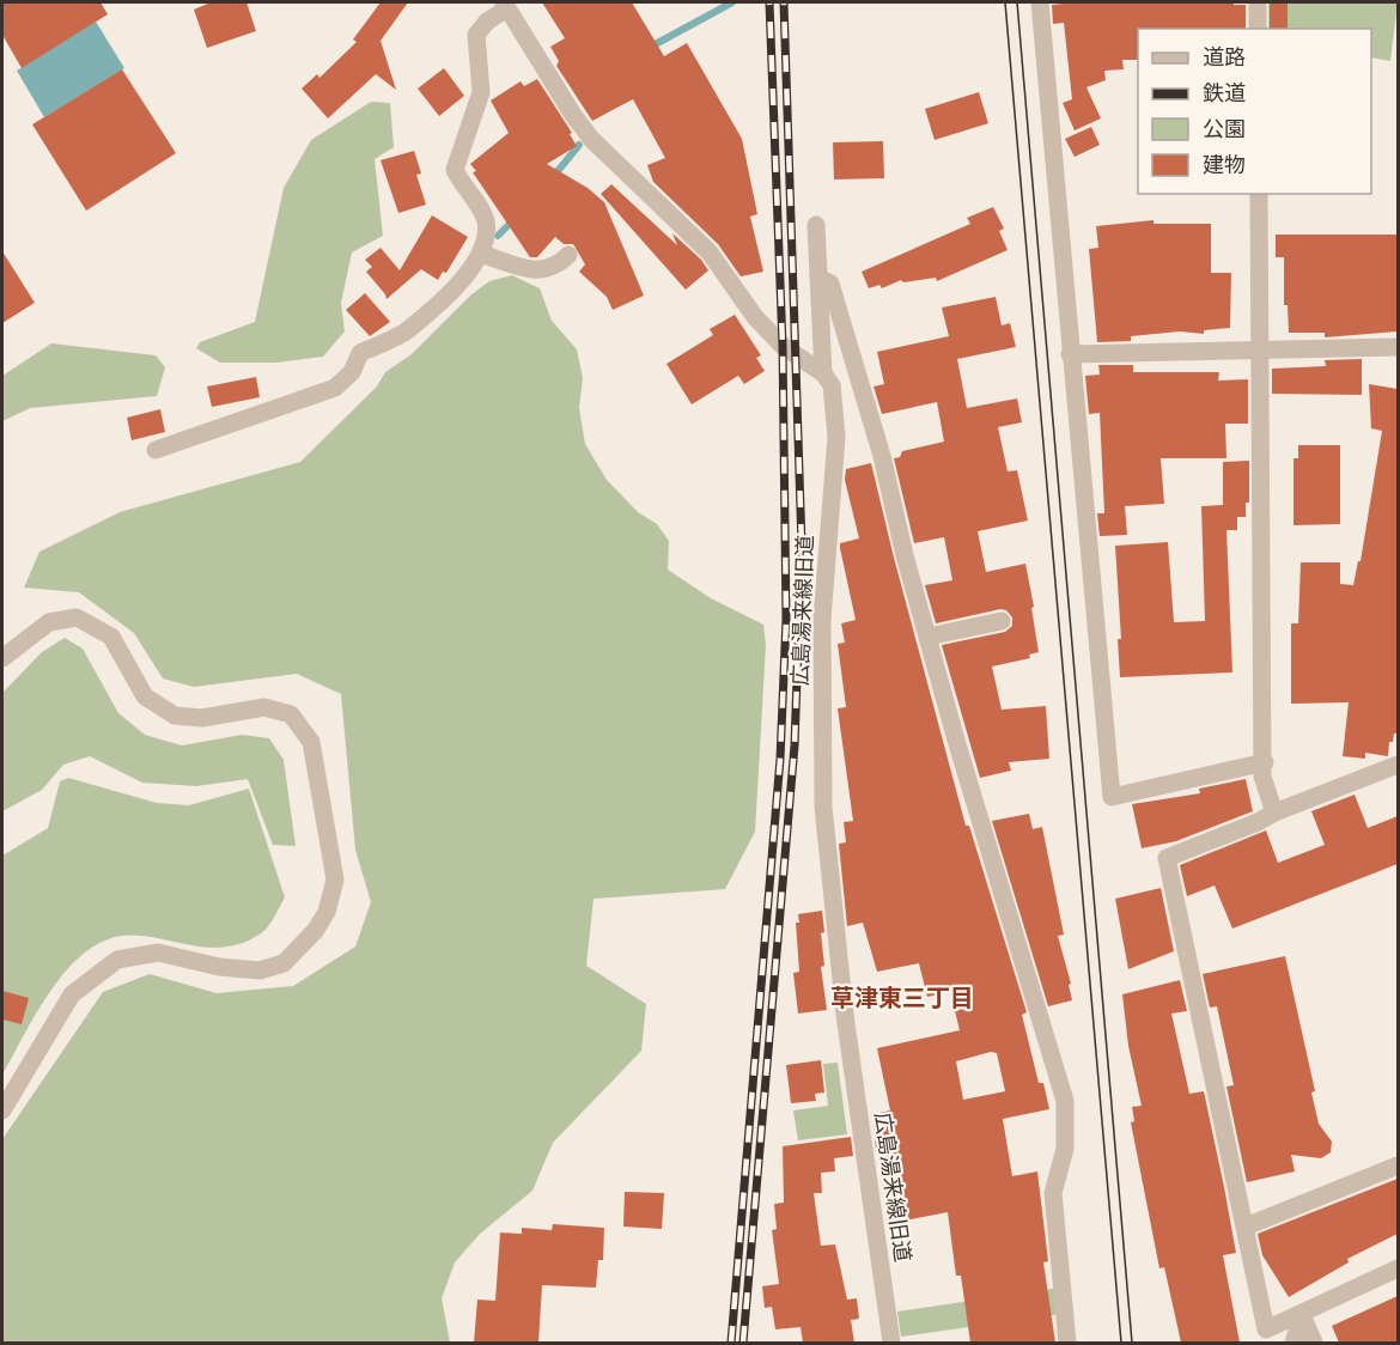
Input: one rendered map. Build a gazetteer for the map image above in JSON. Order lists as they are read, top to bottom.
{
  "streets": {
    "street": ["広島湯来線旧道"]
  },
  "districts": ["草津東三丁目"],
  "legend": [
    "道路",
    "鉄道",
    "公園",
    "建物"
  ]
}
